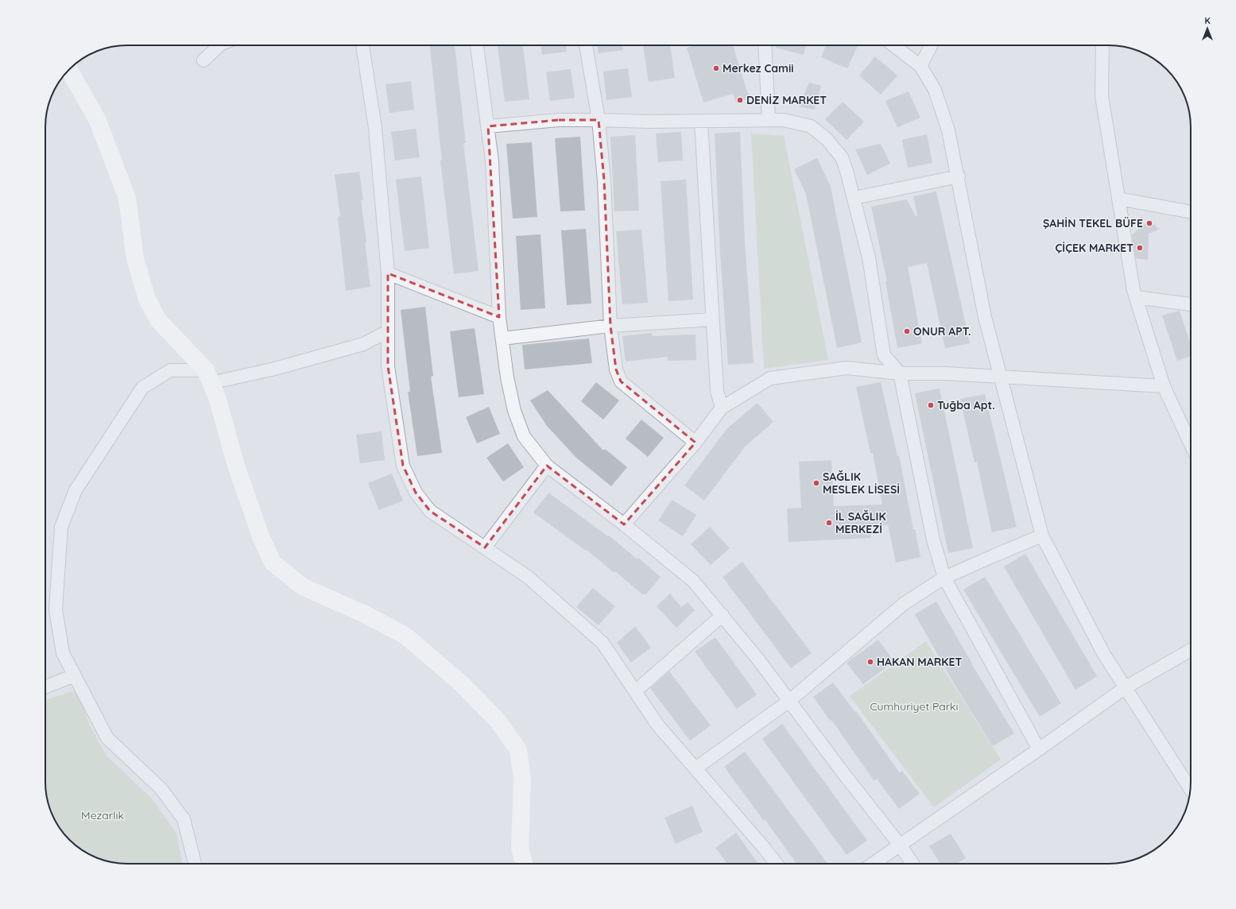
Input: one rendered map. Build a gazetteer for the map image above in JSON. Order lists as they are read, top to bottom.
{
  "parks": ["Cumhuriyet Parkı", "Mezarlık"],
  "places": [
    "Merkez Camii",
    "DENİZ MARKET",
    "ŞAHİN TEKEL BÜFE",
    "ÇİÇEK MARKET",
    "ONUR APT.",
    "Tuğba Apt.",
    "SAĞLIK MESLEK LİSESİ",
    "İL SAĞLIK MERKEZİ",
    "HAKAN MARKET"
  ],
  "north": "top"
}
